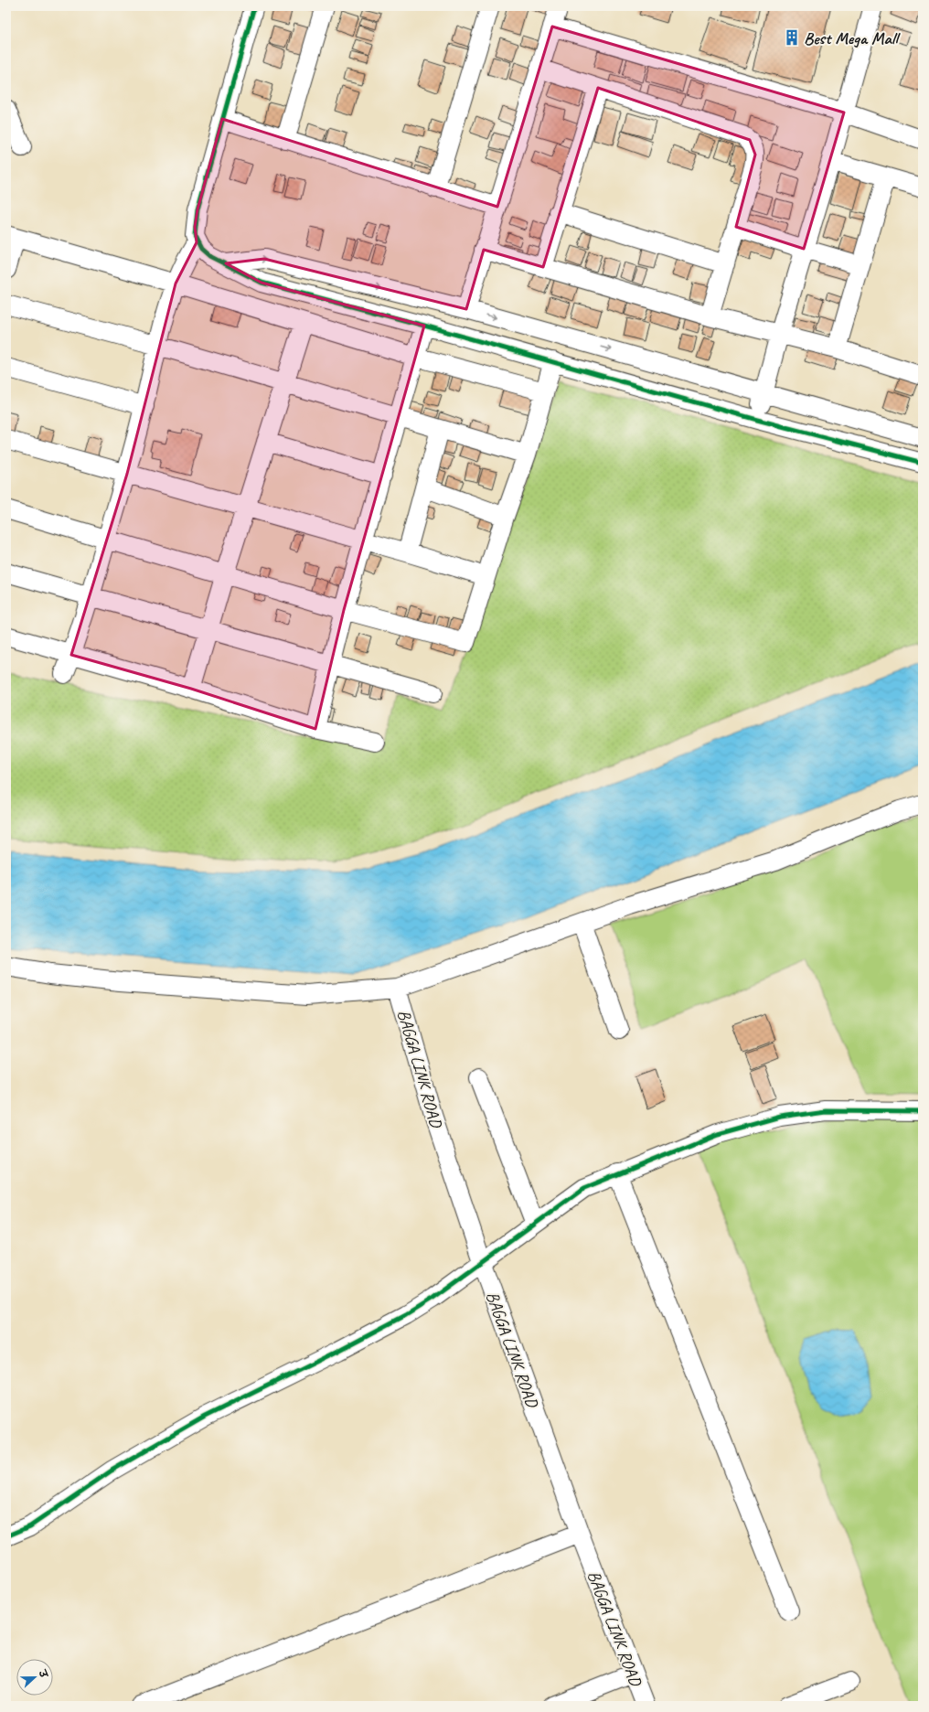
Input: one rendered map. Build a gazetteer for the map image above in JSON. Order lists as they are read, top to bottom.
{
  "streets": {
    "street": ["BAGGA LINK ROAD"]
  },
  "places": {
    "building": ["Best Mega Mall"]
  },
  "north": "right"
}
